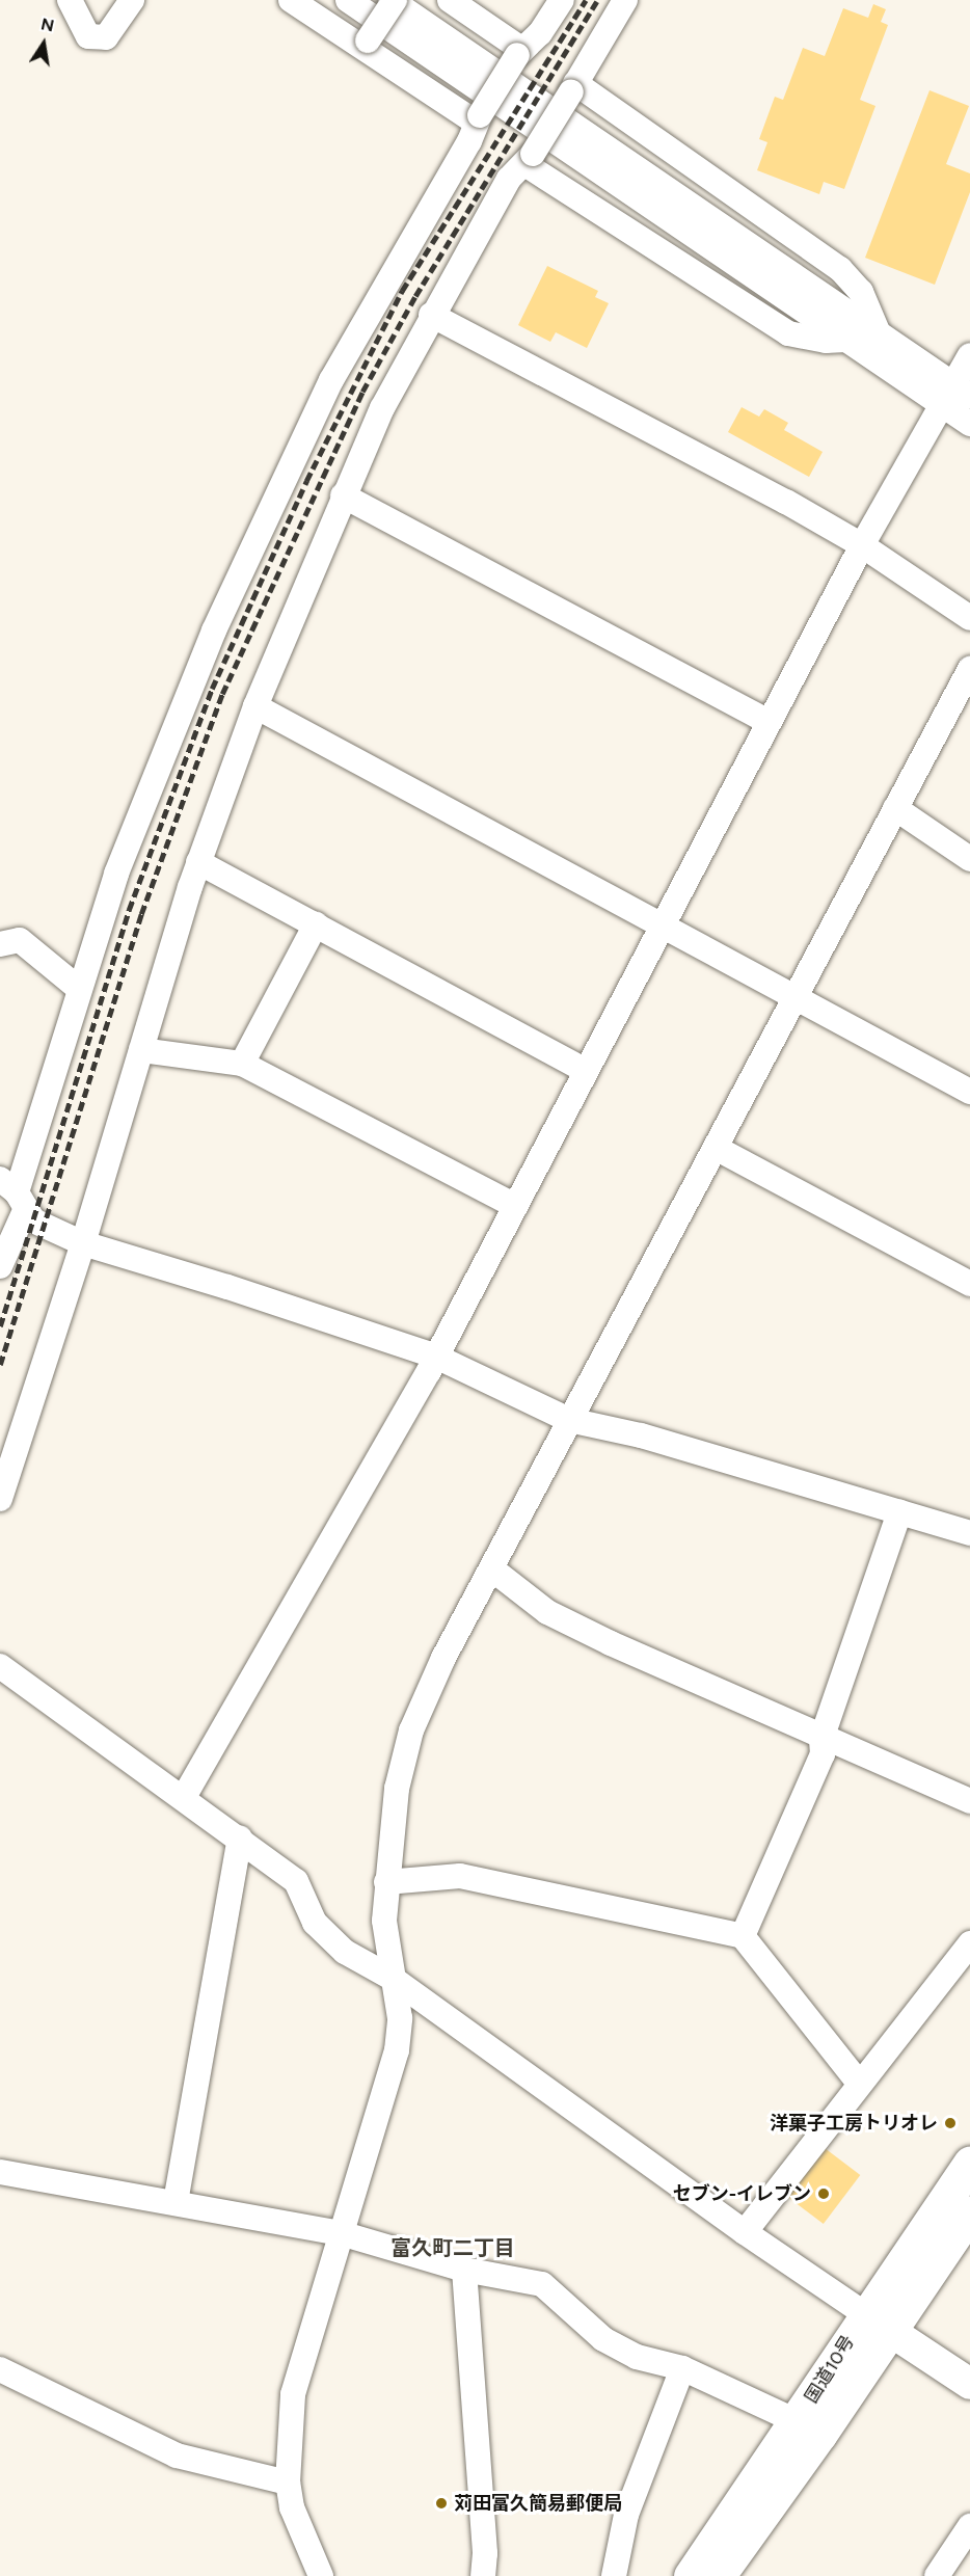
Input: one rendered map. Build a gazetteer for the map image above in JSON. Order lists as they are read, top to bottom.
{
  "streets": {
    "highway": ["国道10号"]
  },
  "districts": ["富久町二丁目"],
  "places": ["洋菓子工房トリオレ", "セブン-イレブン", "苅田富久簡易郵便局"],
  "north": "top"
}
